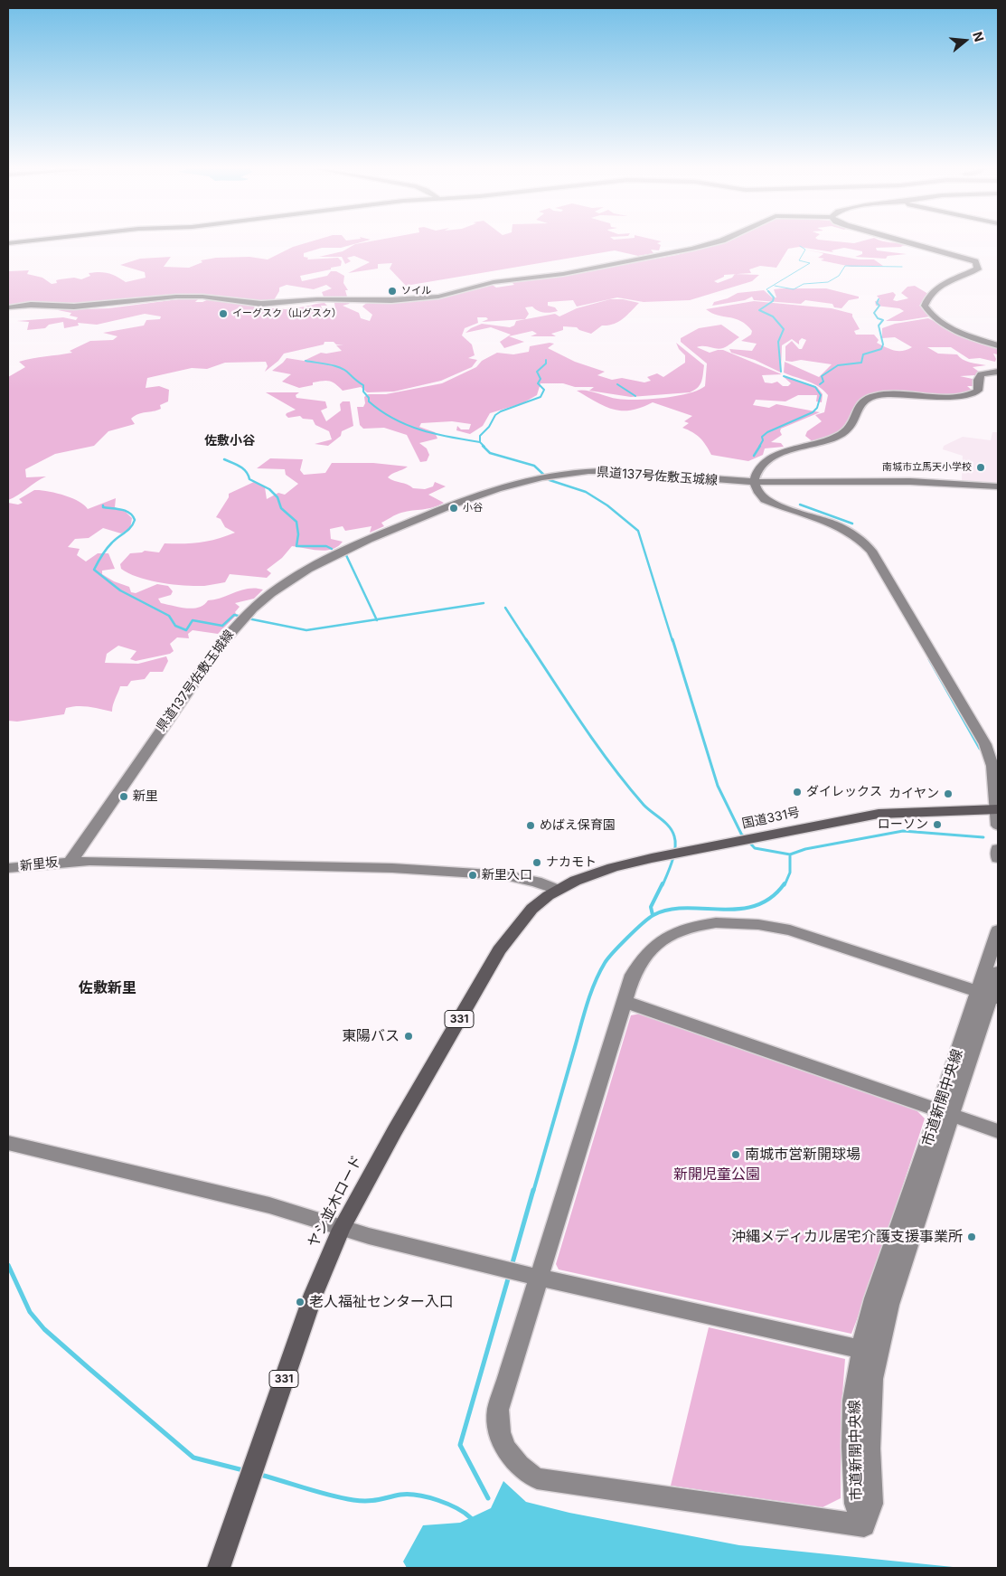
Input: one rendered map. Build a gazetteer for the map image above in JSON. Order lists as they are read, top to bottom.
{
  "streets": {
    "highway": ["国道331号", "331", "ヤシ並木ロード"],
    "street": ["県道137号佐敷玉城線", "新里坂", "市道新開中央線"]
  },
  "crossings": [
    ["県道137号佐敷玉城線", "新里坂"],
    ["国道331号", "ヤシ並木ロード"]
  ],
  "districts": ["佐敷小谷", "佐敷新里"],
  "parks": ["新開児童公園"],
  "places": [
    "ソイル",
    "イーグスク（山グスク）",
    "南城市立馬天小学校",
    "小谷",
    "ダイレックス",
    "カイヤン",
    "新里",
    "ローソン",
    "めばえ保育園",
    "ナカモト",
    "新里入口",
    "東陽バス",
    "南城市営新開球場",
    "沖縄メディカル居宅介護支援事業所",
    "老人福祉センター入口"
  ],
  "north": "right"
}
